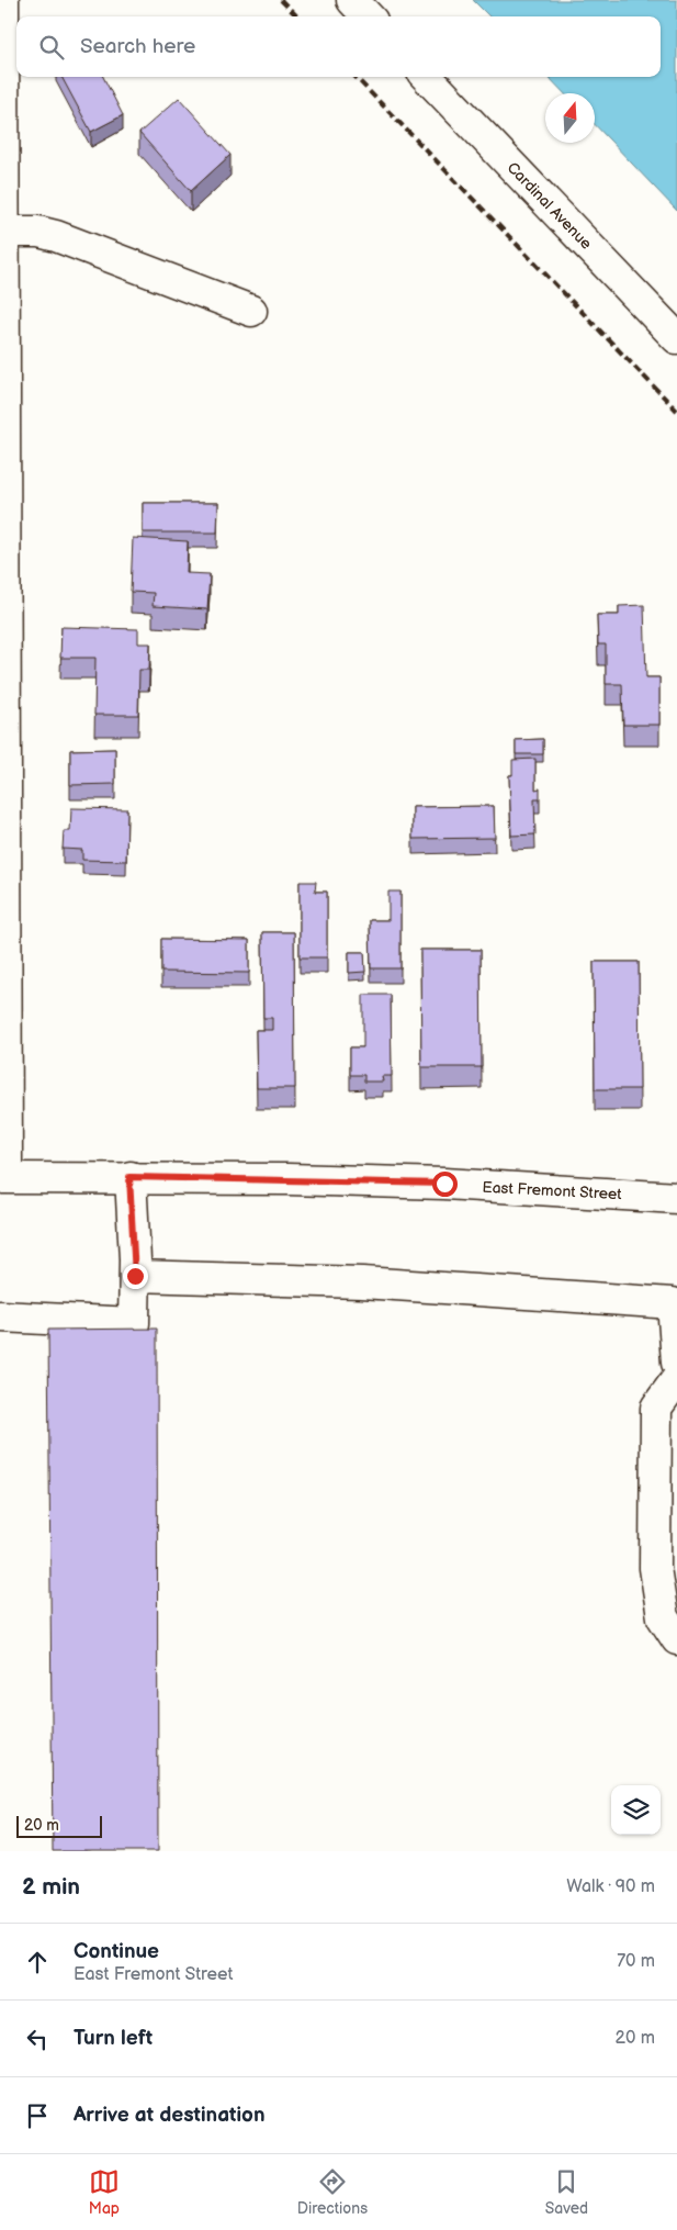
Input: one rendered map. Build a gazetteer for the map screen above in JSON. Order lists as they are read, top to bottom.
{
  "streets": {
    "street": ["Cardinal Avenue", "East Fremont Street"]
  },
  "scale_bar": "20 m",
  "north": "top",
  "page": {
    "search": "Search here",
    "scale": "20 m",
    "heading": ["2 min", "Walk · 90 m"],
    "list": [
      ["Continue", "East Fremont Street", "70 m"],
      ["Turn left", "20 m"],
      "Arrive at destination"
    ],
    "nav": ["Map", "Directions", "Saved"]
  }
}
